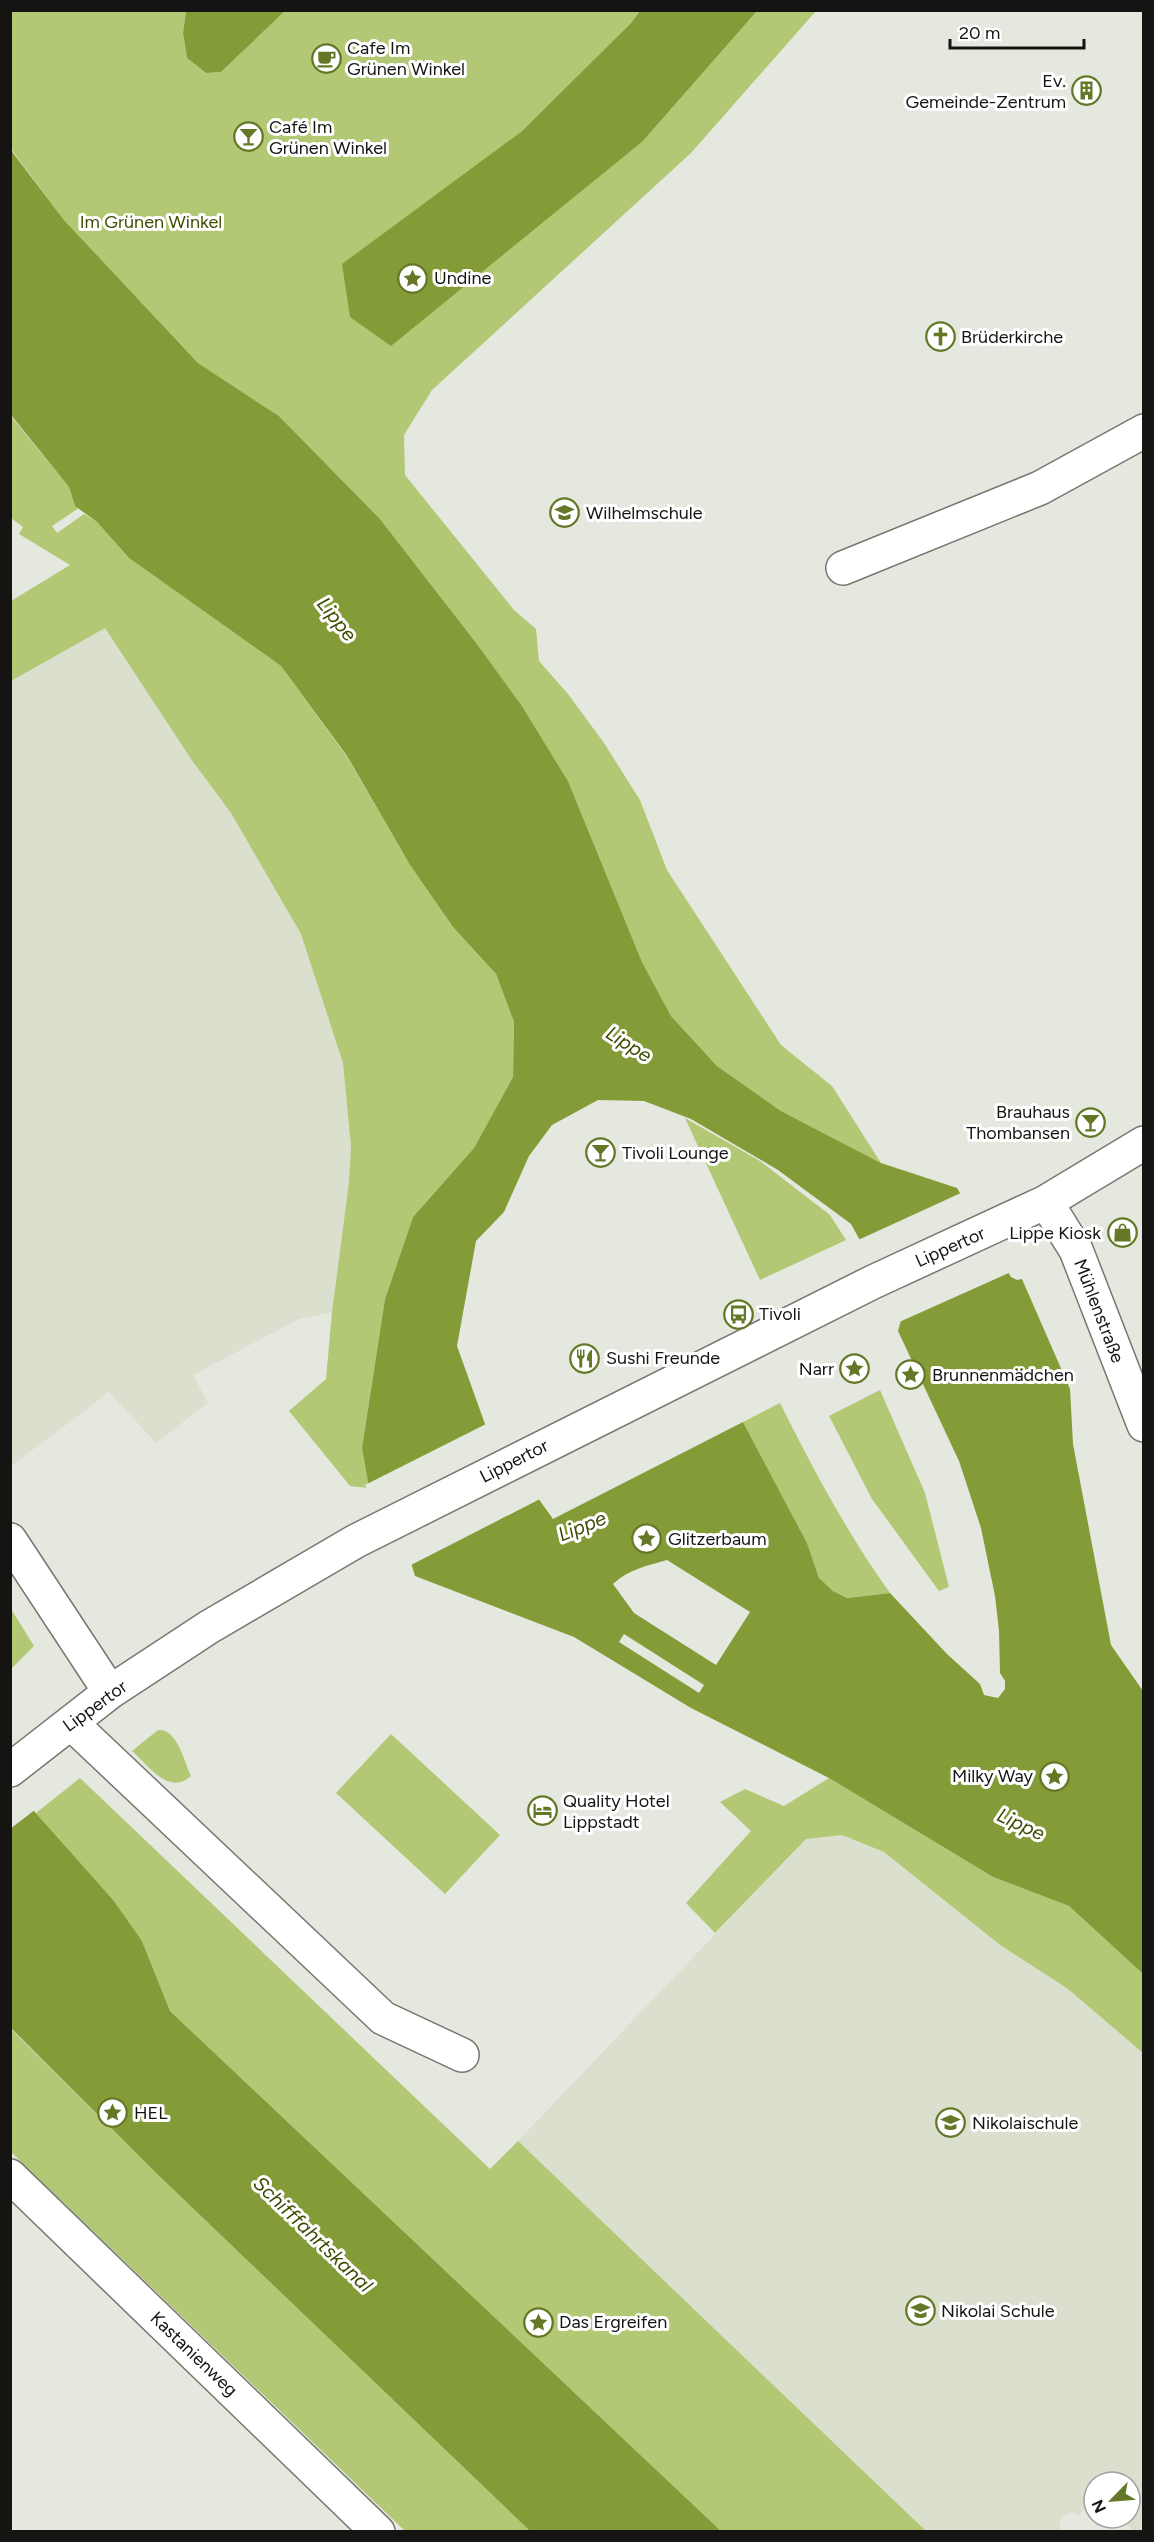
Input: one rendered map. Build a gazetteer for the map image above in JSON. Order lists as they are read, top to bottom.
{
  "streets": {
    "street": ["Lippertor", "Mühlenstraße", "Kastanienweg"]
  },
  "crossings": [
    ["Lippertor", "Mühlenstraße"]
  ],
  "water": ["Lippe", "Schifffahrtskanal"],
  "parks": ["Im Grünen Winkel"],
  "places": {
    "cafe": ["Cafe Im Grünen Winkel"],
    "building": ["Ev. Gemeinde-Zentrum"],
    "bar": ["Café Im Grünen Winkel", "Brauhaus Thombansen", "Tivoli Lounge"],
    "place": [
      "Undine",
      "Narr",
      "Brunnenmädchen",
      "Glitzerbaum",
      "Milky Way",
      "HEL",
      "Das Ergreifen"
    ],
    "church": ["Brüderkirche"],
    "school or university": ["Wilhelmschule", "Nikolaischule", "Nikolai Schule"],
    "shop": ["Lippe Kiosk"],
    "bus stop": ["Tivoli"],
    "restaurant": ["Sushi Freunde"],
    "hotel": ["Quality Hotel Lippstadt"]
  },
  "scale_bar": "20 m",
  "north": "bottom left"
}
